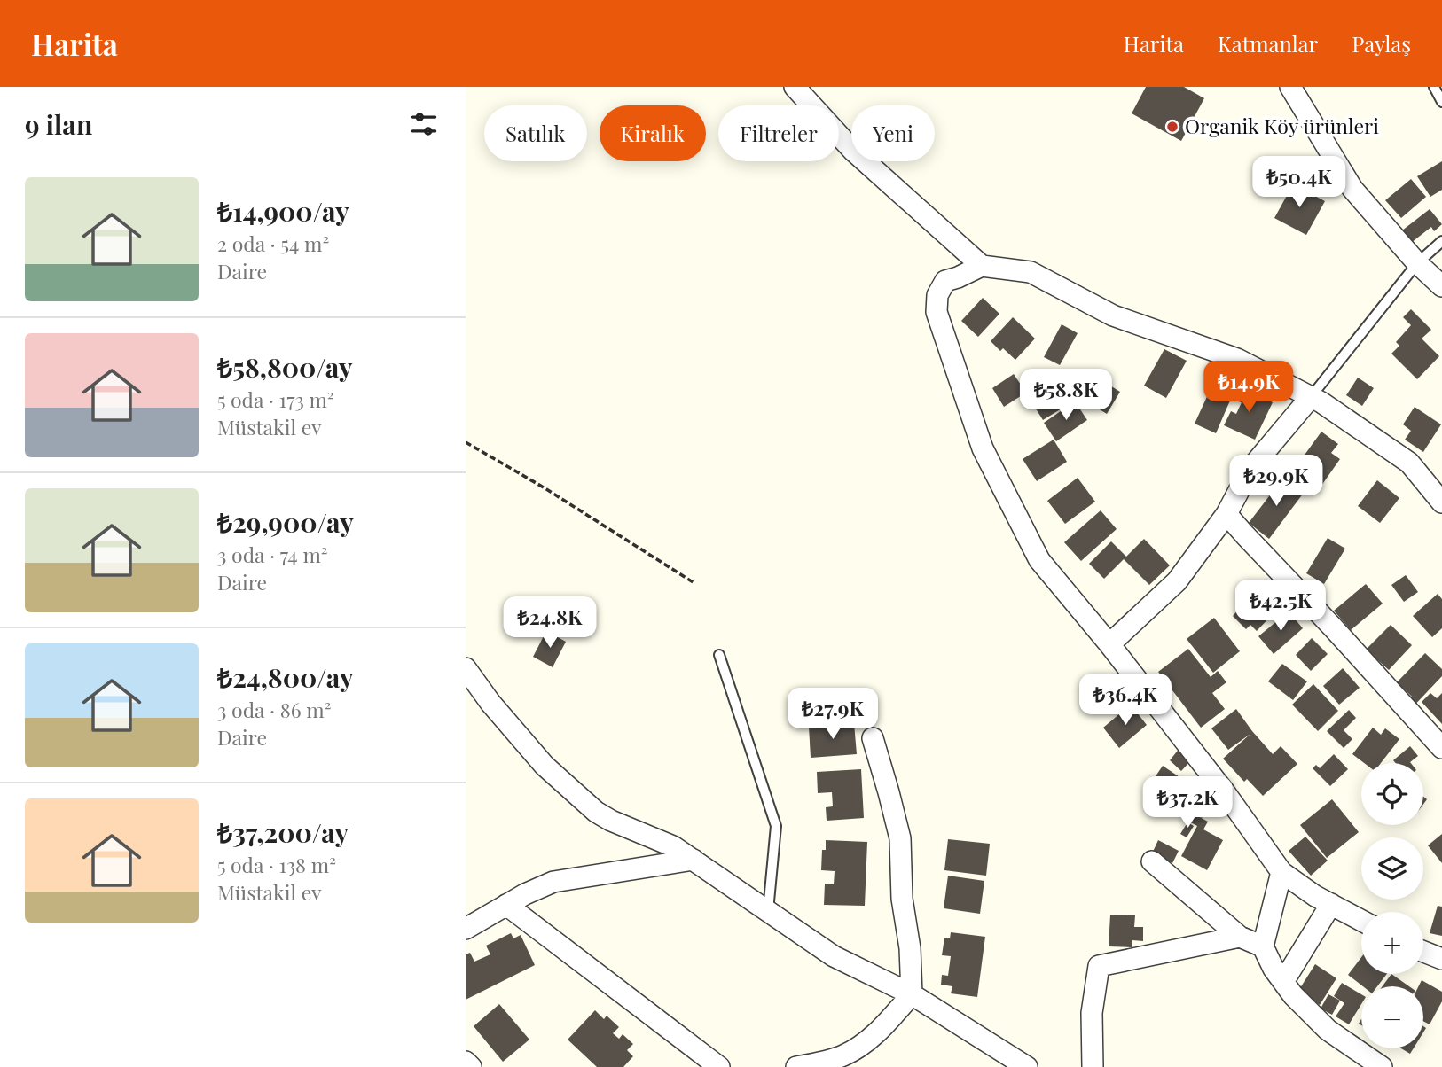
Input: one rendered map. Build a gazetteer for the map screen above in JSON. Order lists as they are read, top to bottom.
{
  "places": ["Organik Köy ürünleri"],
  "page": {
    "header": "Harita",
    "nav": ["Harita", "Katmanlar", "Paylaş"],
    "heading": "9 ilan",
    "chip": [
      "Satılık",
      "Kiralık",
      "Filtreler",
      "Yeni"
    ],
    "price": [
      "₺50.4K",
      "₺14.9K",
      "₺58.8K",
      "₺29.9K",
      "₺42.5K",
      "₺24.8K",
      "₺36.4K",
      "₺27.9K",
      "₺37.2K"
    ],
    "list": [
      {
        "name": "₺14,900/ay",
        "note": "2 oda · 54 m² · Daire"
      },
      {
        "name": "₺58,800/ay",
        "note": "5 oda · 173 m² · Müstakil ev"
      },
      {
        "name": "₺29,900/ay",
        "note": "3 oda · 74 m² · Daire"
      },
      {
        "name": "₺24,800/ay",
        "note": "3 oda · 86 m² · Daire"
      },
      {
        "name": "₺37,200/ay",
        "note": "5 oda · 138 m² · Müstakil ev"
      }
    ],
    "map_buttons": ["+", "−"]
  }
}
